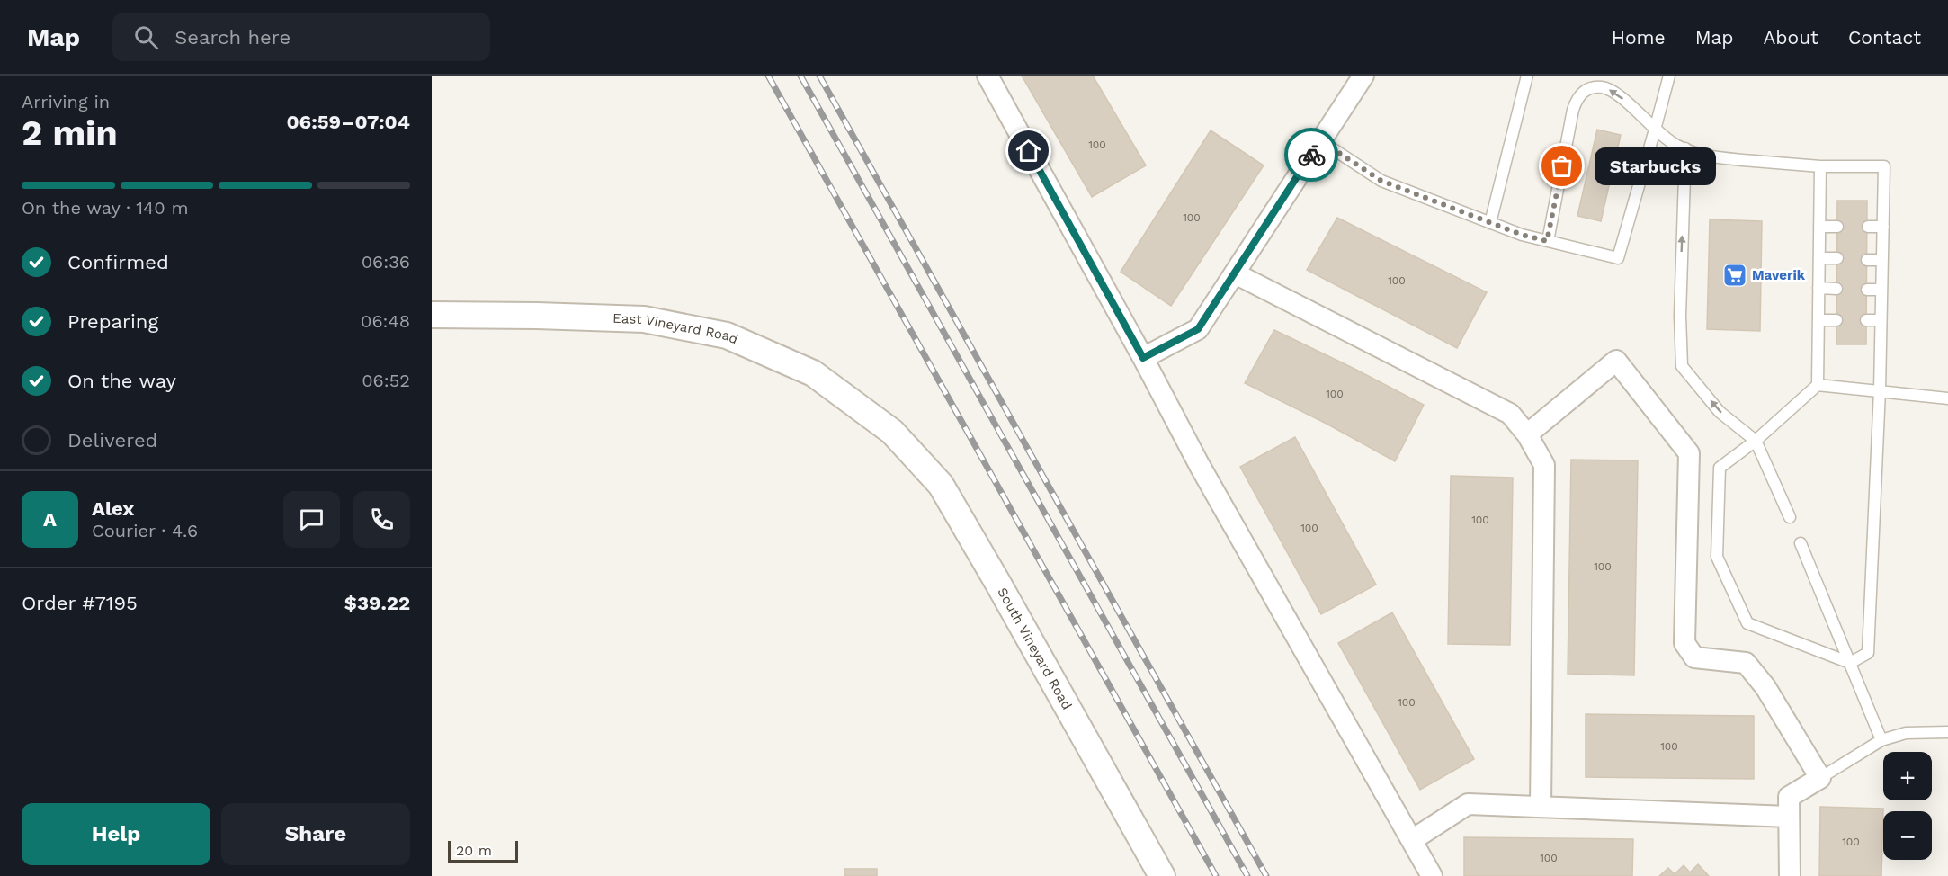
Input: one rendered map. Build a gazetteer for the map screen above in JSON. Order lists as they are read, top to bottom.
{
  "streets": {
    "street": ["East Vineyard Road", "South Vineyard Road"]
  },
  "crossings": [
    ["East Vineyard Road", "South Vineyard Road"]
  ],
  "places": {
    "other": ["Starbucks"],
    "supermarket": ["Maverik"]
  },
  "house_numbers": [
    "100",
    "100",
    "100",
    "100",
    "100",
    "100",
    "100",
    "100",
    "100",
    "100",
    "100"
  ],
  "scale_bar": "20 m",
  "page": {
    "header": "Map",
    "search": "Search here",
    "nav": [
      "Home",
      "Map",
      "About",
      "Contact"
    ],
    "heading": ["2 min", "Arriving in", "06:59–07:04"],
    "panel": [
      "Alex",
      "Courier · 4.6",
      "Order #7195",
      "$39.22"
    ],
    "bubble": "Starbucks",
    "bar": "On the way · 140 m",
    "list": [
      ["Confirmed", "06:36"],
      ["Preparing", "06:48"],
      ["On the way", "06:52"],
      "Delivered"
    ],
    "round": "A",
    "map_buttons": ["+", "−"],
    "buttons": ["Help", "Share"],
    "scale": "20 m"
  }
}
